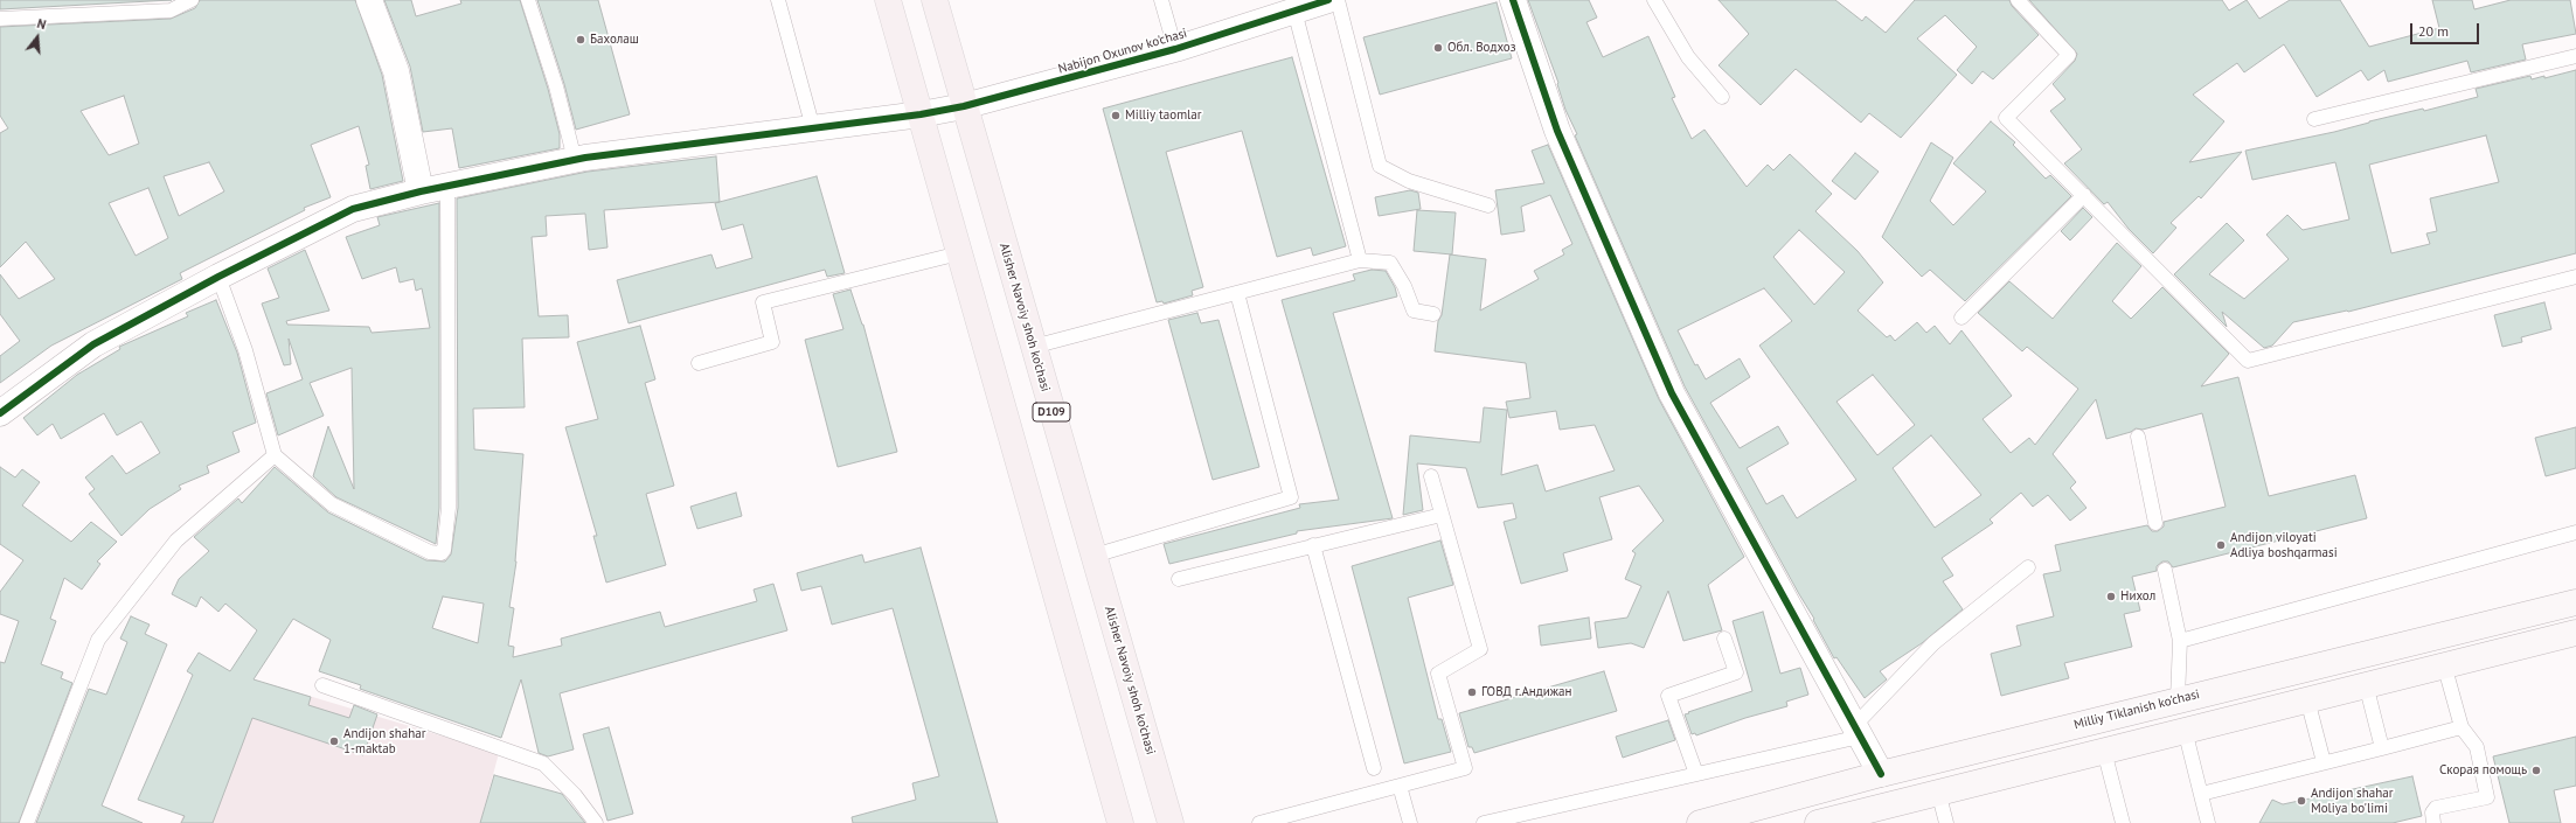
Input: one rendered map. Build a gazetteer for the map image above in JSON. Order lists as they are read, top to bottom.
{
  "streets": {
    "main road": ["Alisher Navoiy shoh ko'chasi", "D109", "Milliy Tiklanish ko'chasi"],
    "street": ["Nabijon Oxunov ko'chasi"]
  },
  "crossings": [
    ["Nabijon Oxunov ko'chasi", "Alisher Navoiy shoh ko'chasi"]
  ],
  "places": [
    "Бахолаш",
    "Обл. Водхоз",
    "Milliy taomlar",
    "Andijon viloyati Adliya boshqarmasi",
    "Нихол",
    "ГОВД г.Андижан",
    "Andijon shahar 1-maktab",
    "Скорая помощь",
    "Andijon shahar Moliya bo'limi"
  ],
  "scale_bar": "20 m",
  "north": "top"
}
